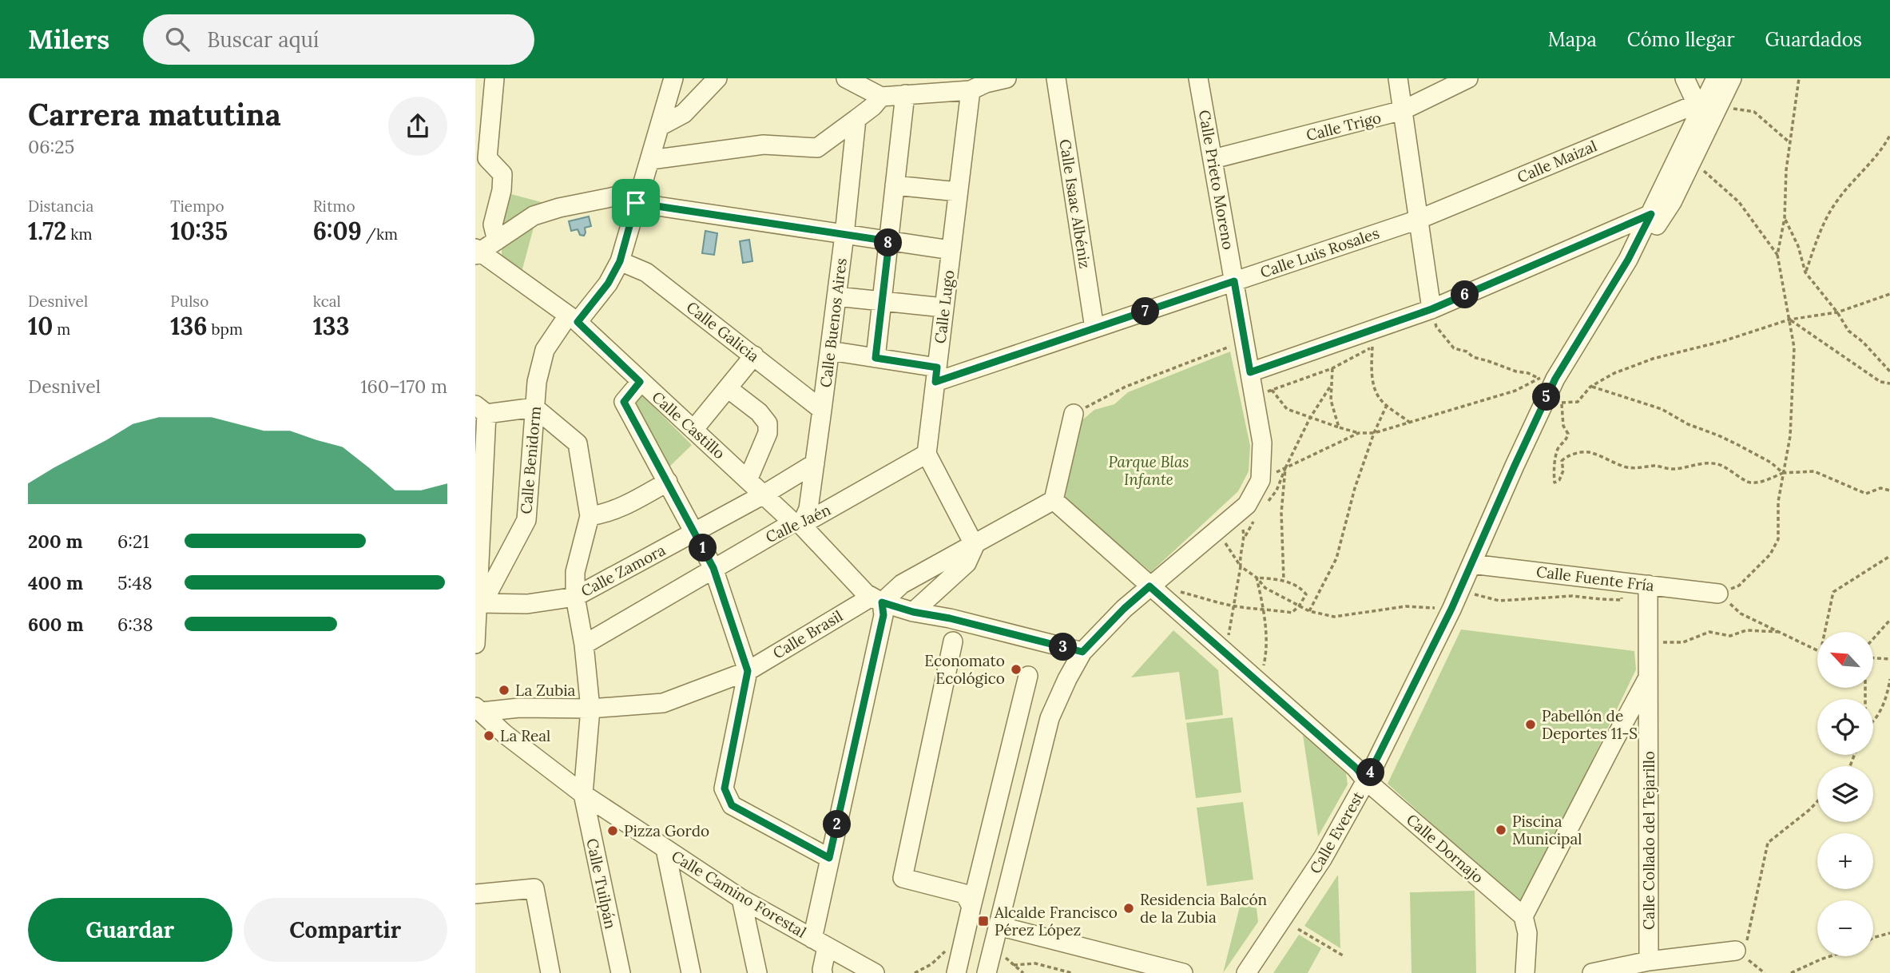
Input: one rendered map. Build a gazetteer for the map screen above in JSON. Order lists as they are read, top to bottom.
{
  "streets": {
    "street": [
      "Calle Trigo",
      "Calle Maizal",
      "Calle Prieto Moreno",
      "Calle Isaac Albéniz",
      "Calle Luis Rosales",
      "Calle Lugo",
      "Calle Buenos Aires",
      "Calle Galicia",
      "Calle Castillo",
      "Calle Benidorm",
      "Calle Jaén",
      "Calle Zamora",
      "Calle Fuente Fría",
      "Calle Brasil",
      "Calle Everest",
      "Calle Collado del Tejarillo",
      "Calle Dornajo",
      "Calle Tuilpán",
      "Calle Camino Forestal"
    ]
  },
  "crossings": [
    ["Calle Trigo", "Calle Prieto Moreno"],
    ["Calle Maizal", "Calle Luis Rosales"],
    ["Calle Prieto Moreno", "Calle Luis Rosales"],
    ["Calle Isaac Albéniz", "Calle Luis Rosales"],
    ["Calle Luis Rosales", "Calle Lugo"],
    ["Calle Lugo", "Calle Jaén"],
    ["Calle Buenos Aires", "Calle Galicia"],
    ["Calle Buenos Aires", "Calle Castillo"],
    ["Calle Buenos Aires", "Calle Jaén"],
    ["Calle Buenos Aires", "Calle Zamora"],
    ["Calle Galicia", "Calle Benidorm"],
    ["Calle Castillo", "Calle Benidorm"],
    ["Calle Castillo", "Calle Jaén"],
    ["Calle Castillo", "Calle Zamora"],
    ["Calle Castillo", "Calle Brasil"],
    ["Calle Benidorm", "Calle Zamora"],
    ["Calle Jaén", "Calle Tuilpán"],
    ["Calle Zamora", "Calle Tuilpán"],
    ["Calle Fuente Fría", "Calle Everest"],
    ["Calle Fuente Fría", "Calle Collado del Tejarillo"],
    ["Calle Brasil", "Calle Tuilpán"],
    ["Calle Brasil", "Calle Camino Forestal"],
    ["Calle Everest", "Calle Dornajo"],
    ["Calle Tuilpán", "Calle Camino Forestal"]
  ],
  "parks": ["Parque Blas Infante"],
  "places": {
    "other": [
      "Economato Ecológico",
      "La Zubia",
      "Pabellón de Deportes 11-S",
      "La Real",
      "Piscina Municipal",
      "Pizza Gordo",
      "Residencia Balcón de la Zubia"
    ],
    "transit": ["Alcalde Francisco Pérez López"]
  },
  "north": "top left",
  "page": {
    "header": "Milers",
    "search": "Buscar aquí",
    "nav": ["Mapa", "Cómo llegar", "Guardados"],
    "heading": ["Carrera matutina", "06:25"],
    "stats": [
      ["Distancia", "1.72 km"],
      ["Tiempo", "10:35"],
      ["Ritmo", "6:09 /km"],
      ["Desnivel", "10 m"],
      ["Pulso", "136 bpm"],
      ["kcal", "133"]
    ],
    "pins": [
      "8",
      "6",
      "7",
      "5",
      "1",
      "3",
      "4",
      "2"
    ],
    "chart": ["Desnivel", "160–170 m"],
    "list": [
      {
        "name": "200 m",
        "note": "6:21"
      },
      {
        "name": "400 m",
        "note": "5:48"
      },
      {
        "name": "600 m",
        "note": "6:38"
      }
    ],
    "map_buttons": ["+", "−"],
    "buttons": ["Guardar", "Compartir"]
  }
}
